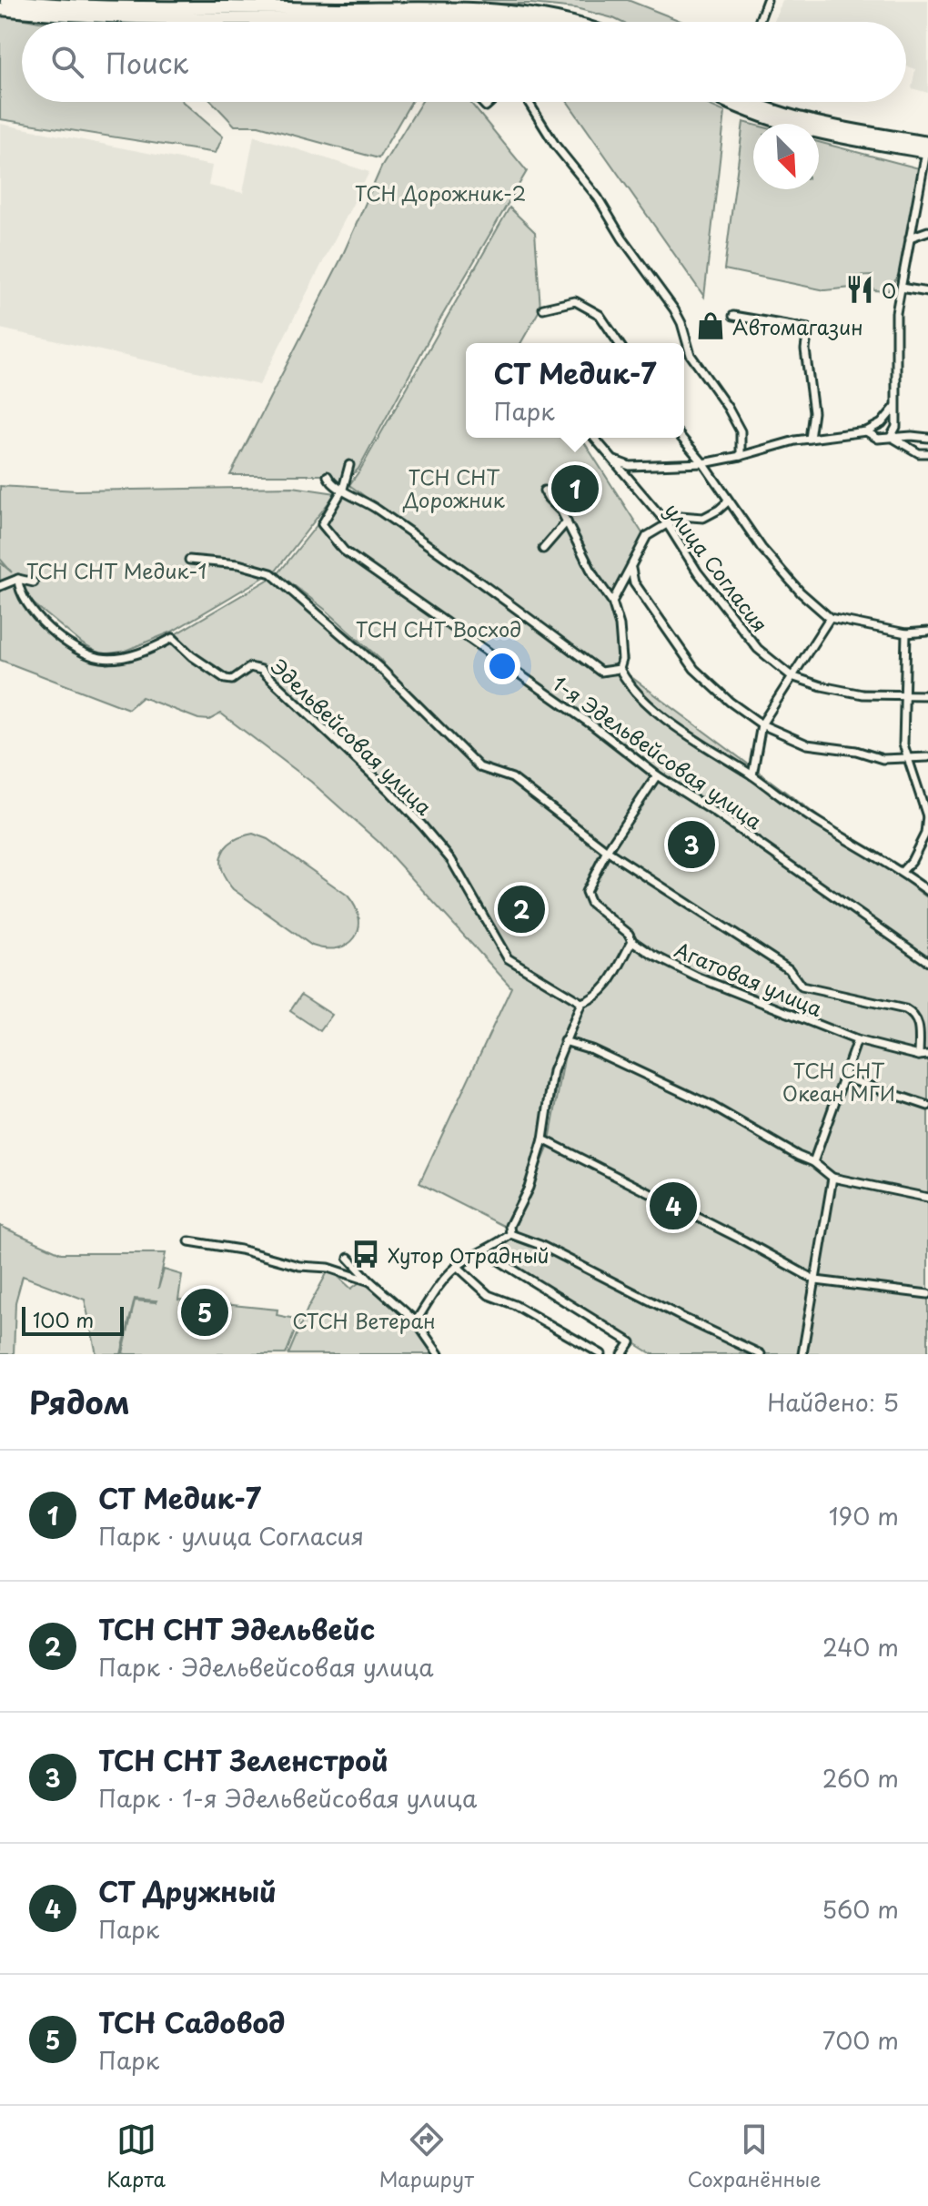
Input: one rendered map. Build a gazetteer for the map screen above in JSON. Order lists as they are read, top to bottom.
{
  "streets": {
    "street": [
      "улица Согласия",
      "Эдельвейсовая улица",
      "1-я Эдельвейсовая улица",
      "Агатовая улица"
    ]
  },
  "crossings": [
    ["1-я Эдельвейсовая улица", "Агатовая улица"]
  ],
  "parks": [
    "ТСН Дорожник-2",
    "ТСН СНТ Дорожник",
    "ТСН СНТ Медик-1",
    "ТСН СНТ Восход",
    "ТСН СНТ Океан МГИ",
    "СТСН Ветеран"
  ],
  "places": {
    "restaurant": ["0"],
    "shop": ["Автомагазин"],
    "bus stop": ["Хутор Отрадный"]
  },
  "scale_bar": "100 m",
  "north": "bottom right",
  "page": {
    "search": "Поиск",
    "popup": ["СТ Медик-7", "Парк"],
    "pins": [
      "1",
      "3",
      "2",
      "4",
      "5"
    ],
    "scale": "100 m",
    "heading": ["Рядом", "Найдено: 5"],
    "list": [
      {
        "mark": "1",
        "name": "СТ Медик-7",
        "note": "Парк · улица Согласия",
        "value": "190 m"
      },
      {
        "mark": "2",
        "name": "ТСН СНТ Эдельвейс",
        "note": "Парк · Эдельвейсовая улица",
        "value": "240 m"
      },
      {
        "mark": "3",
        "name": "ТСН СНТ Зеленстрой",
        "note": "Парк · 1-я Эдельвейсовая улица",
        "value": "260 m"
      },
      {
        "mark": "4",
        "name": "СТ Дружный",
        "note": "Парк",
        "value": "560 m"
      },
      {
        "mark": "5",
        "name": "ТСН Садовод",
        "note": "Парк",
        "value": "700 m"
      }
    ],
    "nav": ["Карта", "Маршрут", "Сохранённые"]
  }
}
